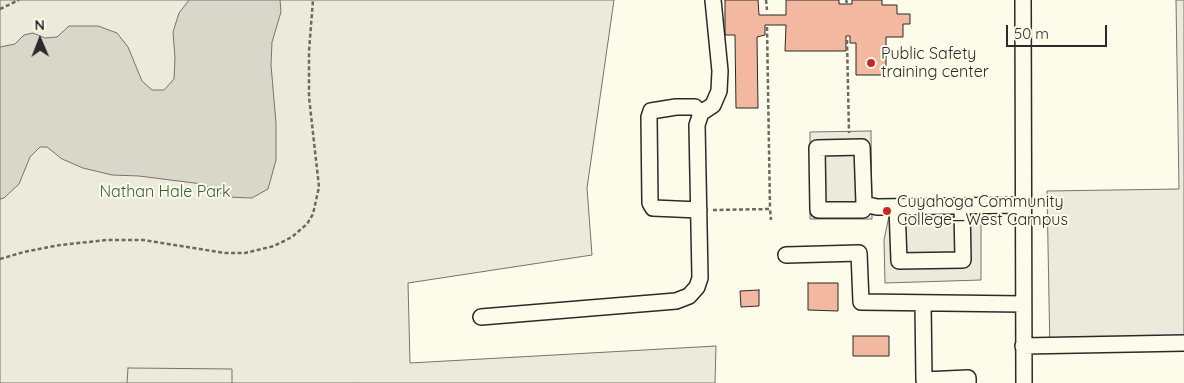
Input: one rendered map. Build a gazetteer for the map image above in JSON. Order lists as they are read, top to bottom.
{
  "parks": ["Nathan Hale Park"],
  "places": ["Public Safety training center", "Cuyahoga Community College—West Campus"],
  "scale_bar": "50 m",
  "north": "top"
}
